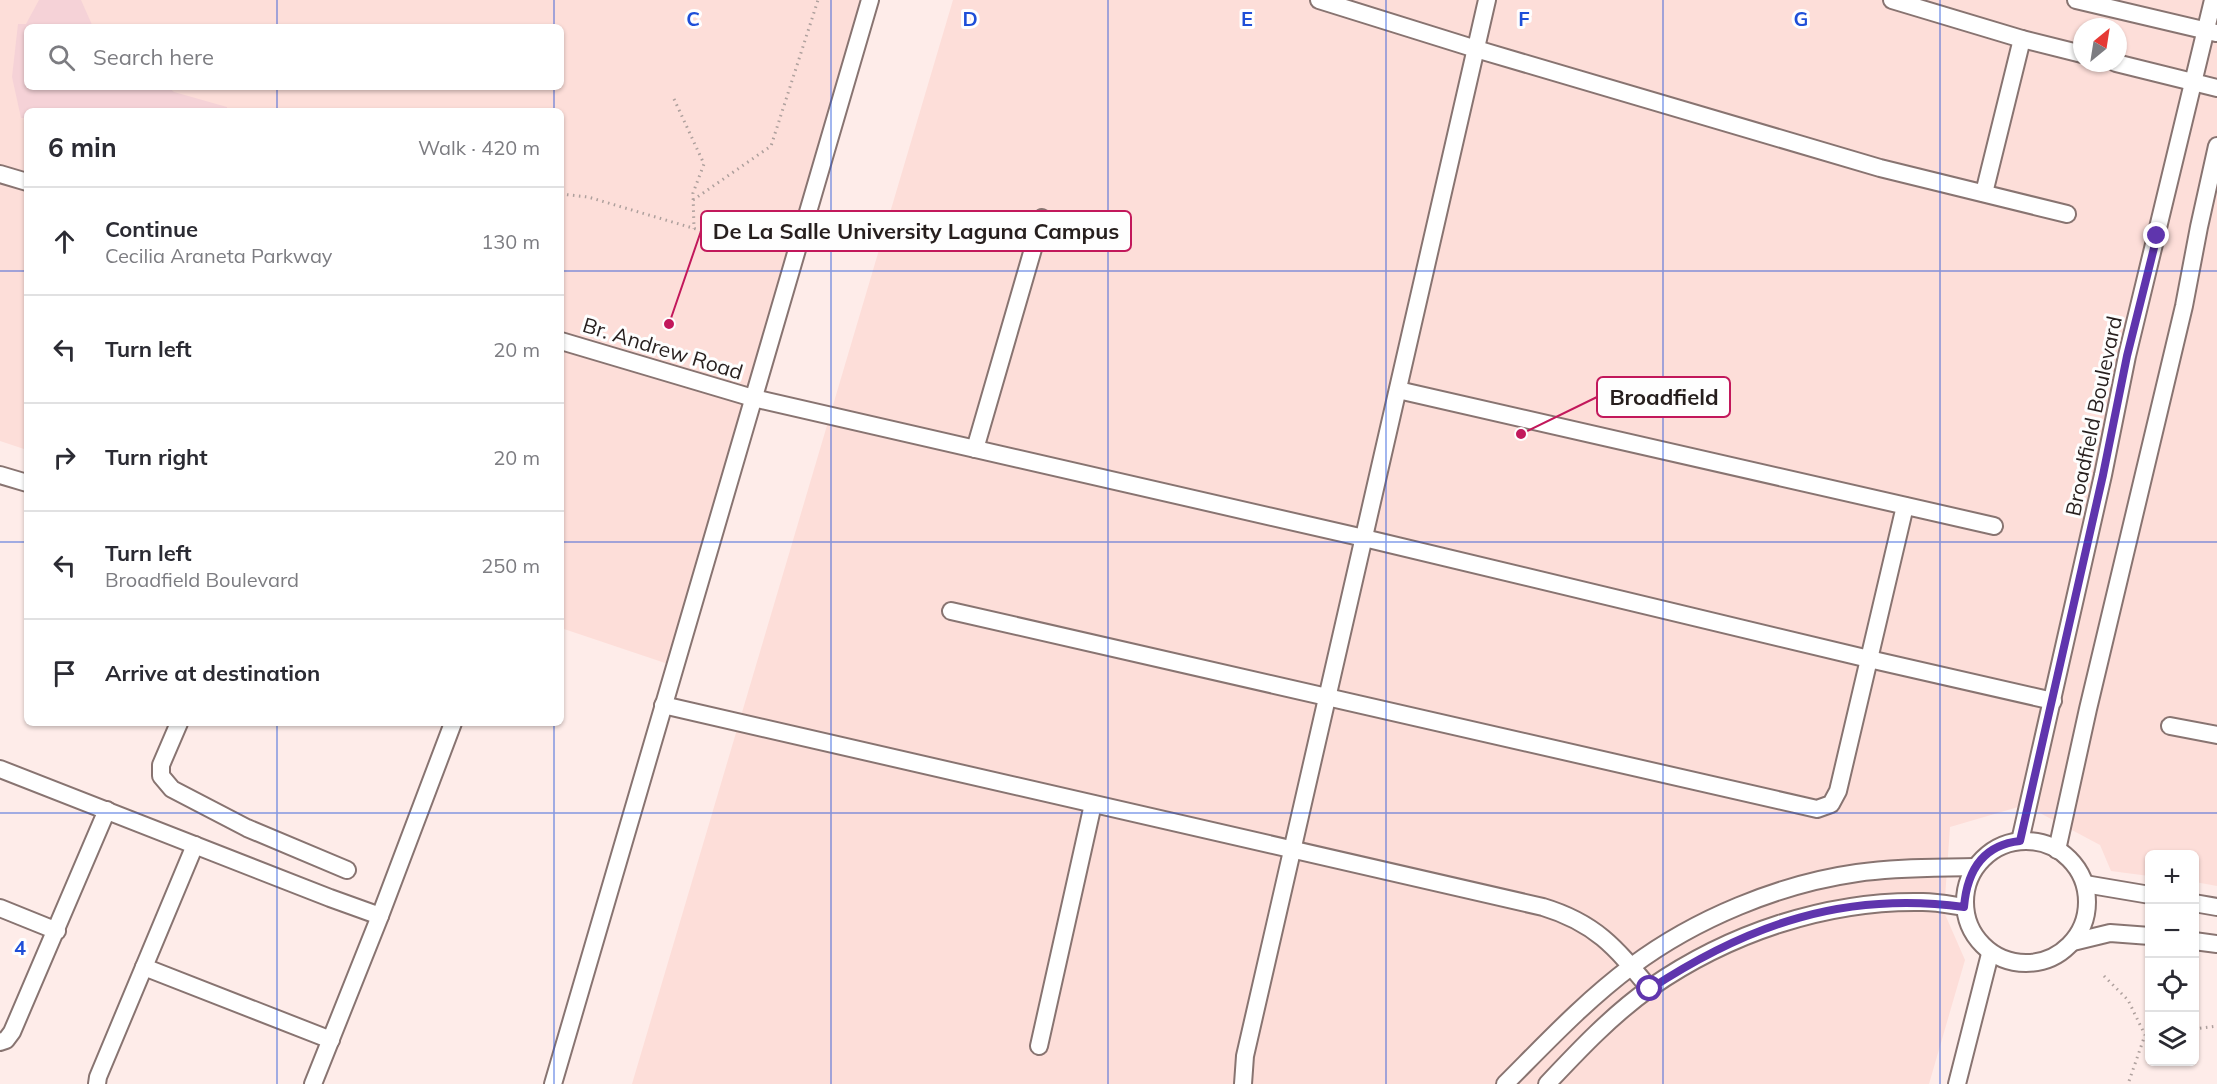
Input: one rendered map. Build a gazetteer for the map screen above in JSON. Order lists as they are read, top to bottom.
{
  "streets": {
    "street": ["Br. Andrew Road", "Broadfield Boulevard"]
  },
  "crossings": [
    ["Br. Andrew Road", "Broadfield Boulevard"]
  ],
  "places": ["De La Salle University Laguna Campus", "Broadfield"],
  "north": "top right",
  "page": {
    "search": "Search here",
    "heading": ["6 min", "Walk · 420 m"],
    "list": [
      ["Continue", "Cecilia Araneta Parkway", "130 m"],
      ["Turn left", "20 m"],
      ["Turn right", "20 m"],
      ["Turn left", "Broadfield Boulevard", "250 m"],
      "Arrive at destination"
    ],
    "map_buttons": ["+", "−"]
  },
  "grid": {
    "columns": [
      "C",
      "D",
      "E",
      "F",
      "G"
    ],
    "rows": ["4"]
  }
}
